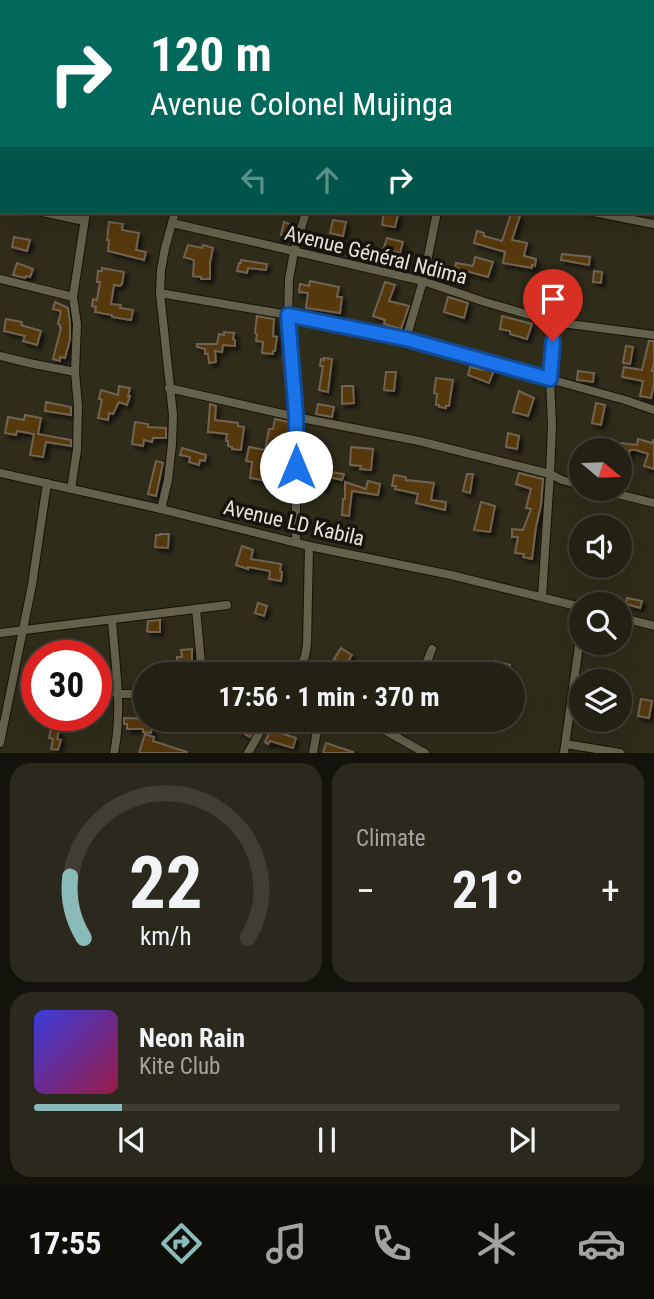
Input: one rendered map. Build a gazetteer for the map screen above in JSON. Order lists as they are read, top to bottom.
{
  "streets": {
    "street": ["Avenue Général Ndima", "Avenue LD Kabila"]
  },
  "north": "right",
  "page": {
    "turn": ["120 m", "Avenue Colonel Mujinga"],
    "limit": "30",
    "trip": "17:56 · 1 min · 370 m",
    "tile": "Climate",
    "heat": ["−", "21°", "+"],
    "song": ["Neon Rain", "Kite Club"],
    "tabs": "17:55",
    "gauge": ["22", "km/h"]
  }
}
